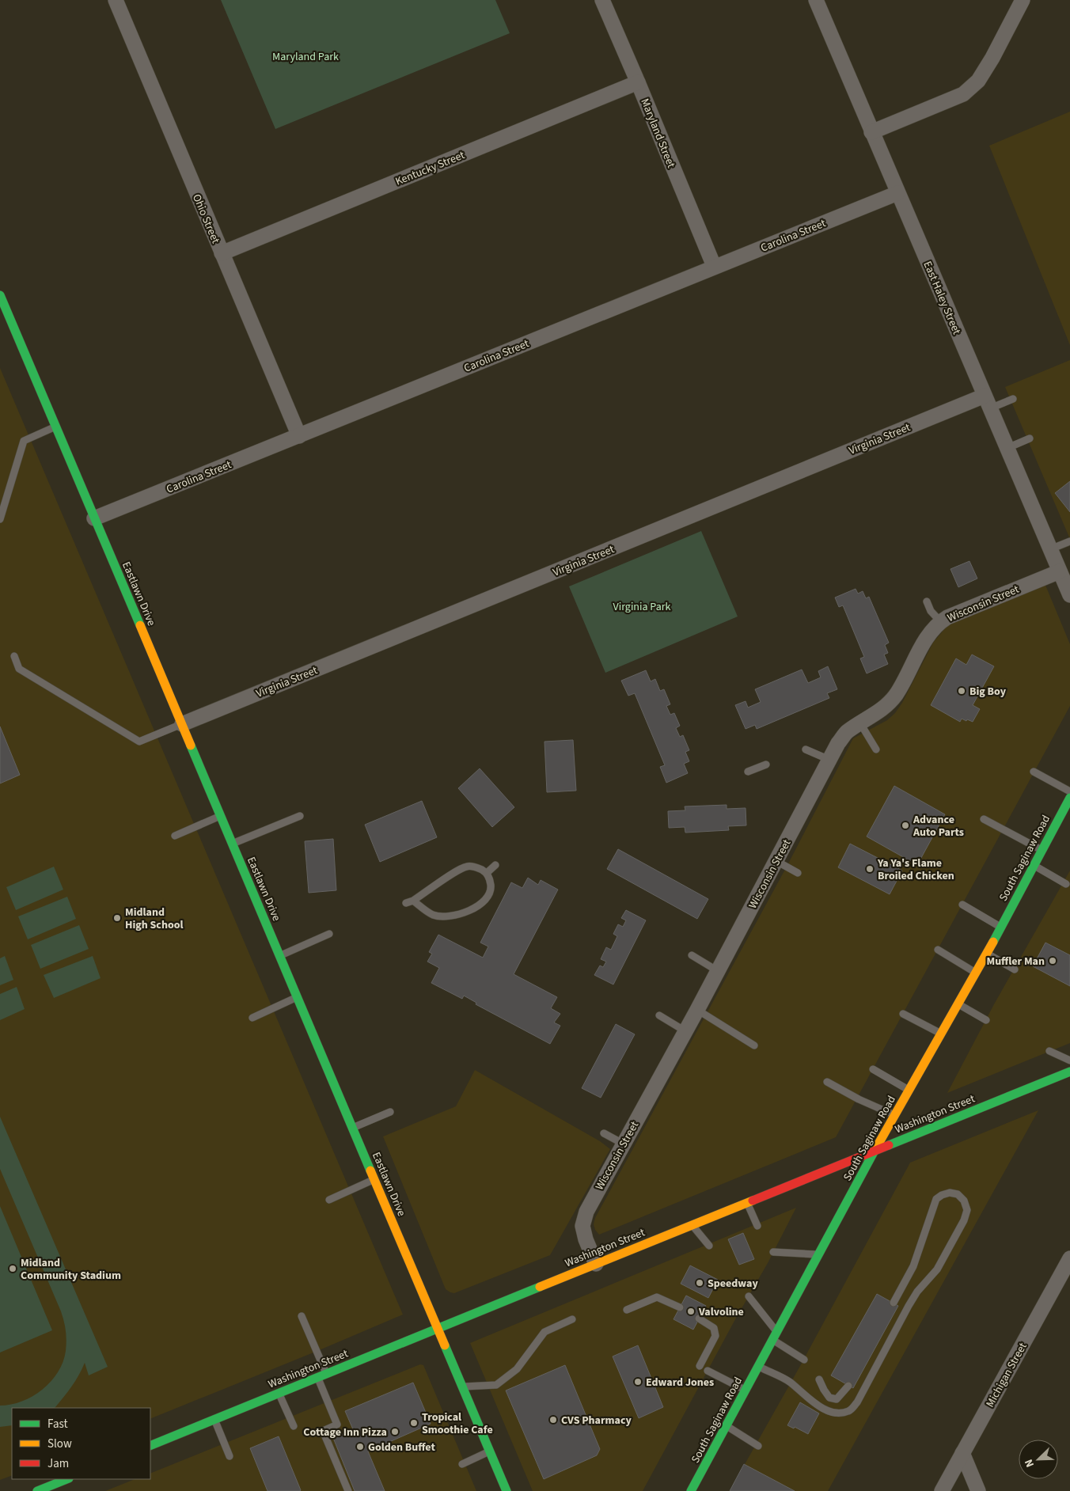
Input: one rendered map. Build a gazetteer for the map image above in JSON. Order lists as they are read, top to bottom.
{
  "streets": {
    "street": [
      "Maryland Street",
      "Kentucky Street",
      "Ohio Street",
      "Carolina Street",
      "East Haley Street",
      "Virginia Street",
      "Eastlawn Drive",
      "Wisconsin Street",
      "South Saginaw Road",
      "Washington Street",
      "Michigan Street"
    ]
  },
  "crossings": [
    ["Maryland Street", "Kentucky Street"],
    ["Maryland Street", "Carolina Street"],
    ["Kentucky Street", "Ohio Street"],
    ["Ohio Street", "Carolina Street"],
    ["Carolina Street", "East Haley Street"],
    ["Carolina Street", "Eastlawn Drive"],
    ["East Haley Street", "Virginia Street"],
    ["East Haley Street", "Wisconsin Street"],
    ["Virginia Street", "Eastlawn Drive"],
    ["Eastlawn Drive", "Washington Street"],
    ["Wisconsin Street", "Washington Street"],
    ["South Saginaw Road", "Washington Street"]
  ],
  "parks": ["Maryland Park", "Virginia Park"],
  "places": [
    "Big Boy",
    "Advance Auto Parts",
    "Ya Ya's Flame Broiled Chicken",
    "Midland High School",
    "Muffler Man",
    "Midland Community Stadium",
    "Speedway",
    "Valvoline",
    "Edward Jones",
    "CVS Pharmacy",
    "Tropical Smoothie Cafe",
    "Cottage Inn Pizza",
    "Golden Buffet"
  ],
  "legend": ["Fast", "Slow", "Jam"],
  "north": "bottom left"
}
